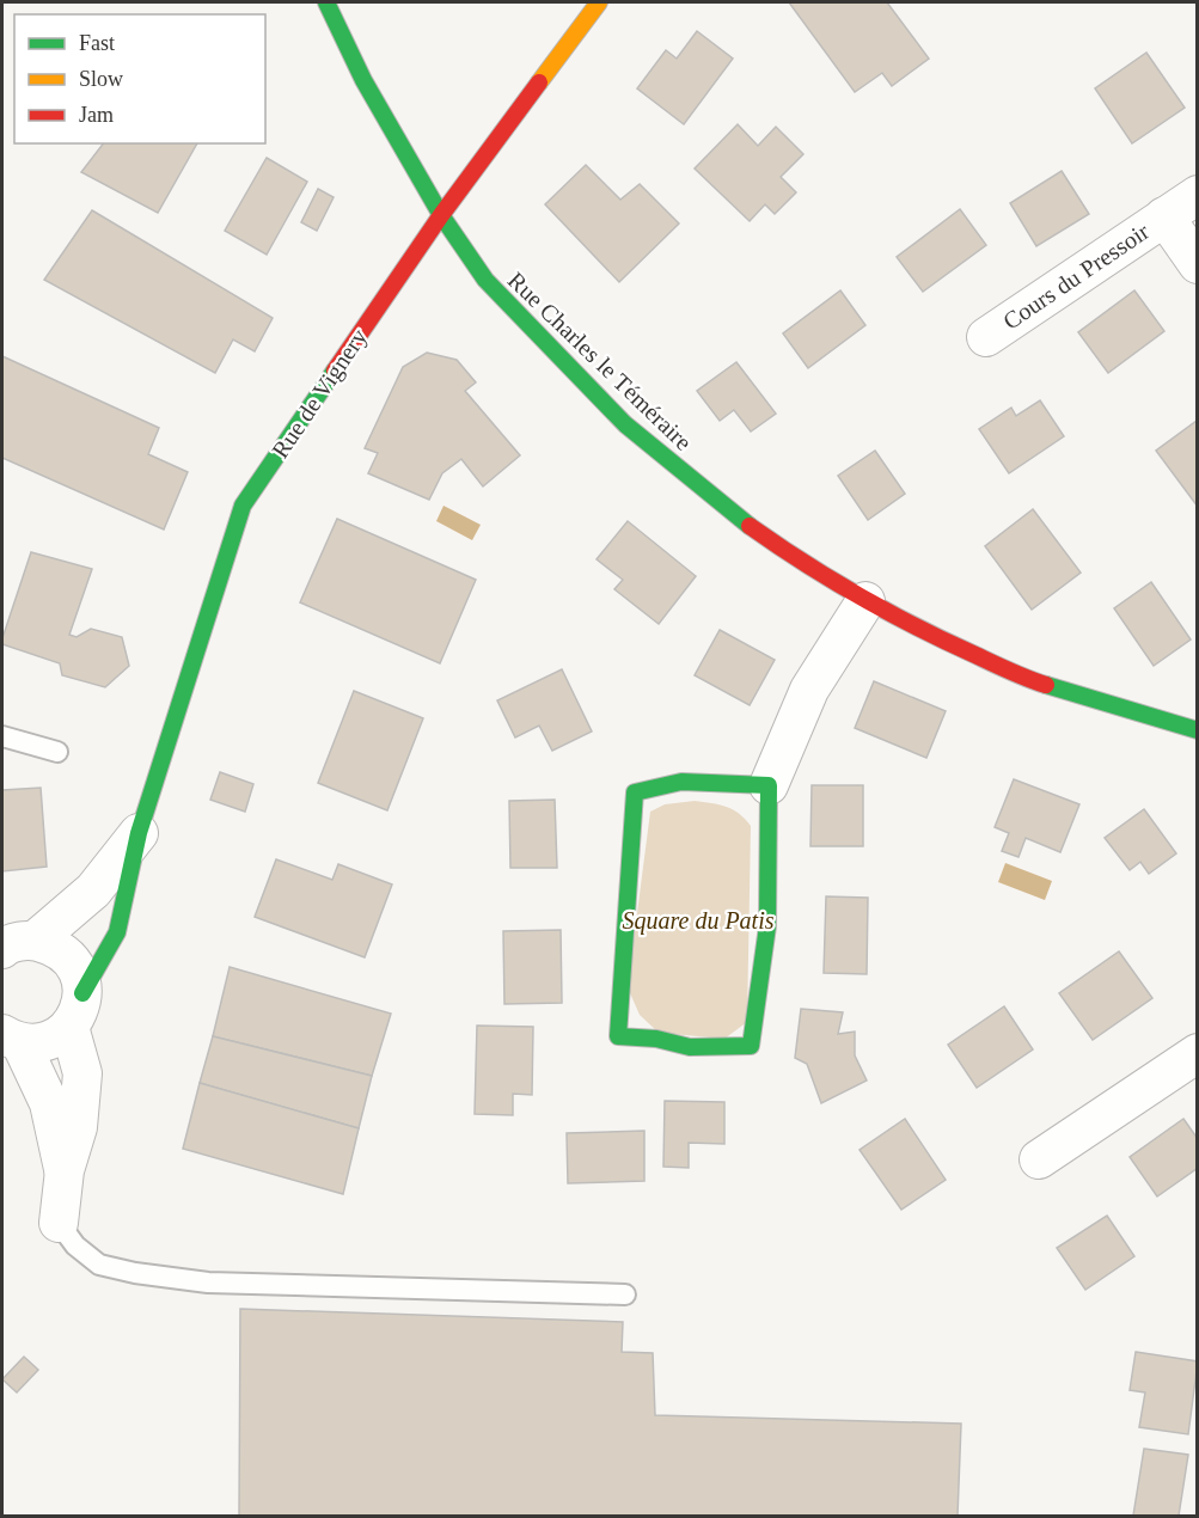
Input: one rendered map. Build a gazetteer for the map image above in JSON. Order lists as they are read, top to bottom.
{
  "streets": {
    "street": ["Cours du Pressoir", "Rue Charles le Téméraire", "Rue de Vignery"]
  },
  "crossings": [
    ["Rue Charles le Téméraire", "Rue de Vignery"]
  ],
  "parks": ["Square du Patis"],
  "legend": ["Fast", "Slow", "Jam"]
}
